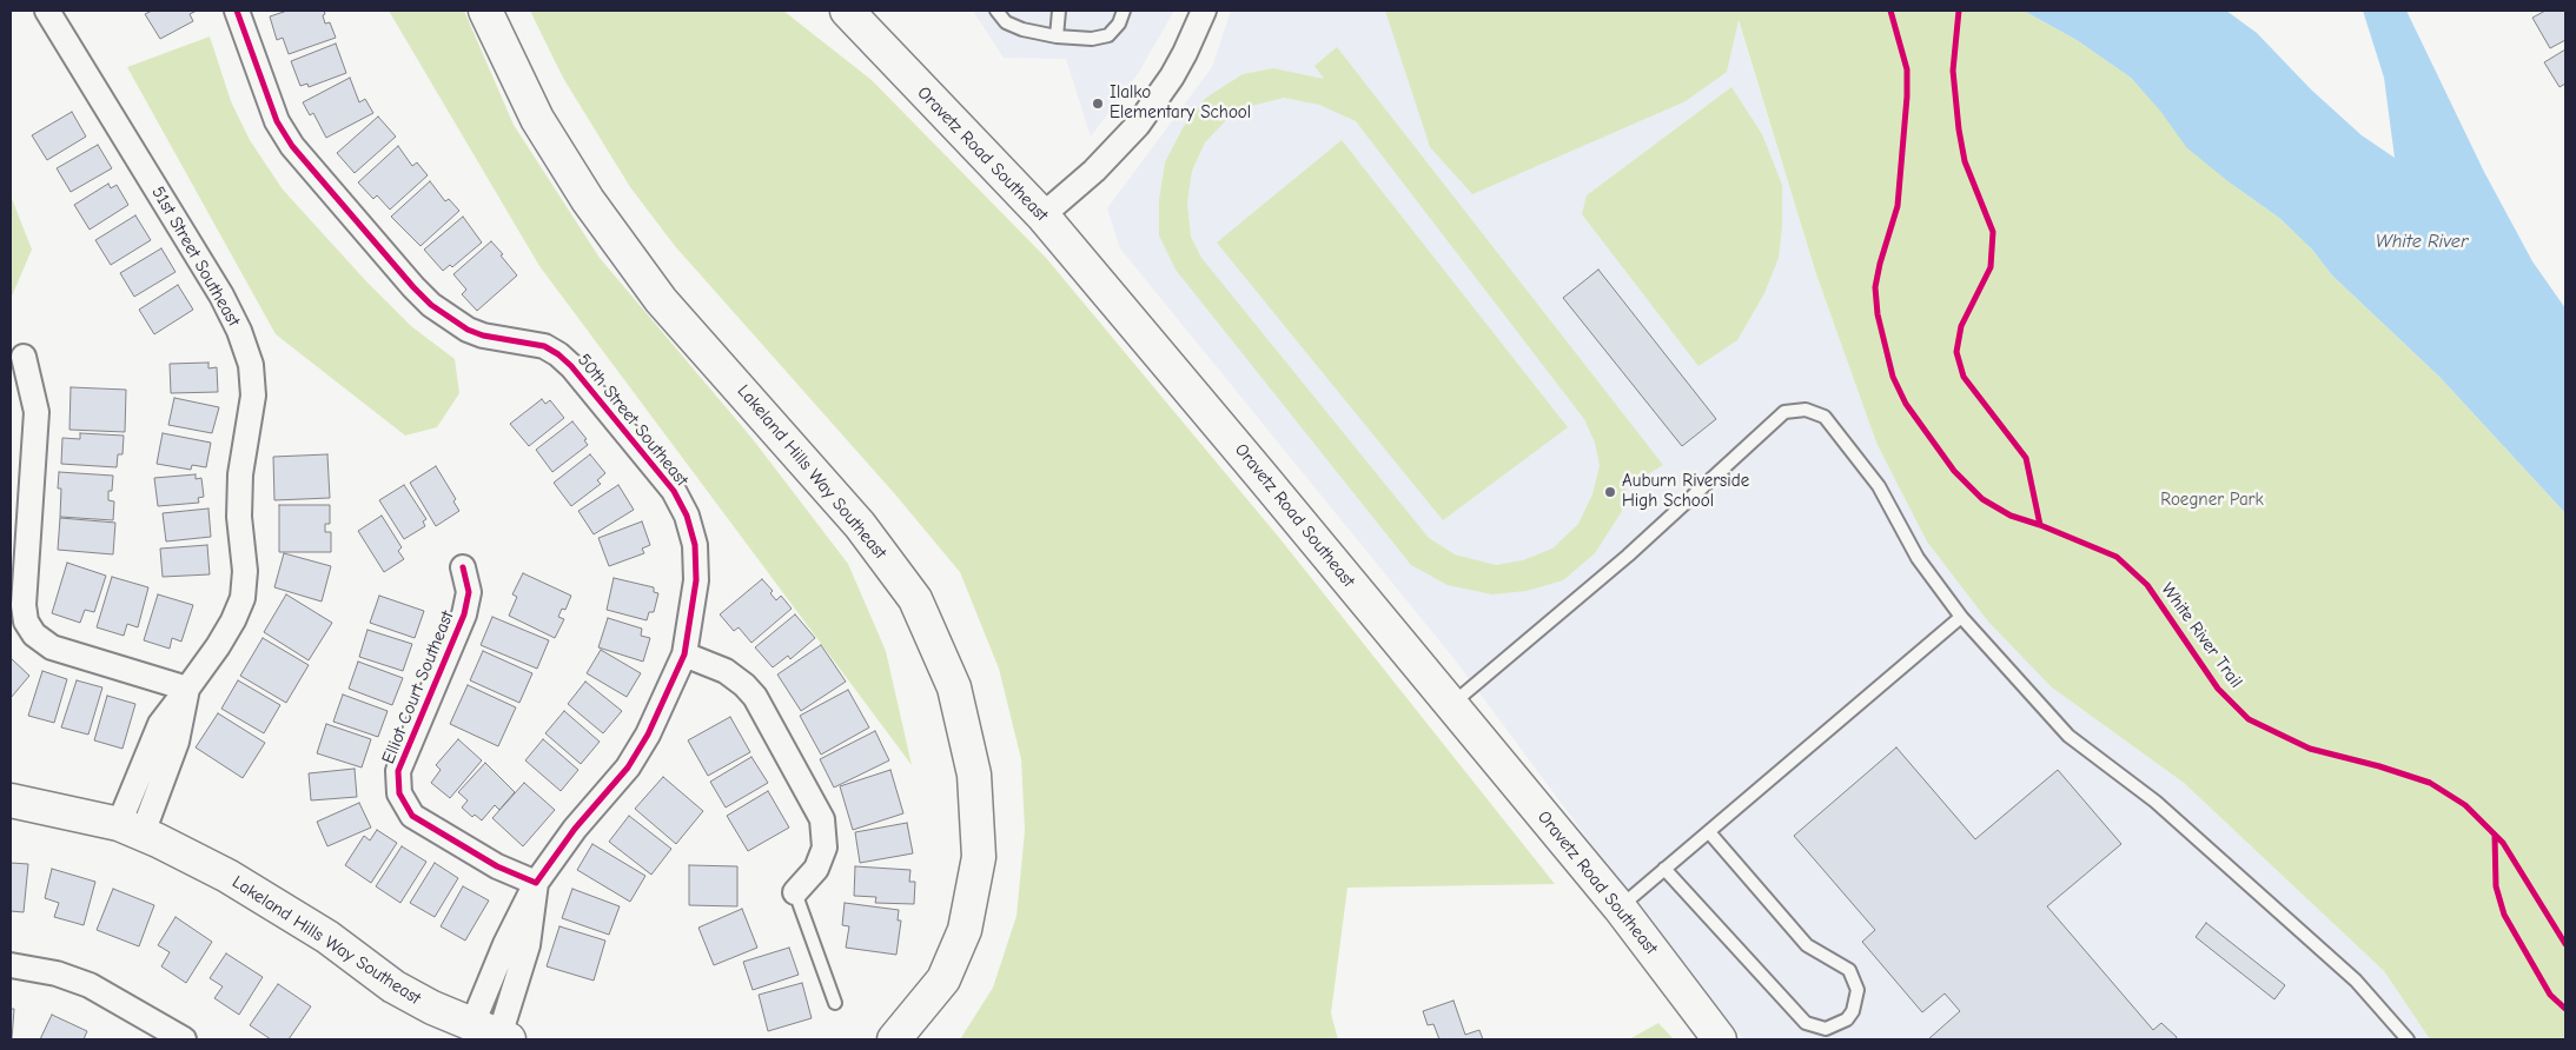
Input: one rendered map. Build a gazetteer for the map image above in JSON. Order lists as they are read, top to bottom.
{
  "streets": {
    "street": [
      "Oravetz Road Southeast",
      "51st Street Southeast",
      "50th Street Southeast",
      "Lakeland Hills Way Southeast",
      "Elliot Court Southeast"
    ],
    "cycle path": ["White River Trail"]
  },
  "crossings": [
    ["51st Street Southeast", "Lakeland Hills Way Southeast"],
    ["50th Street Southeast", "Lakeland Hills Way Southeast"],
    ["50th Street Southeast", "Elliot Court Southeast"]
  ],
  "water": ["White River"],
  "parks": ["Roegner Park"],
  "places": ["Ilalko Elementary School", "Auburn Riverside High School"]
}
